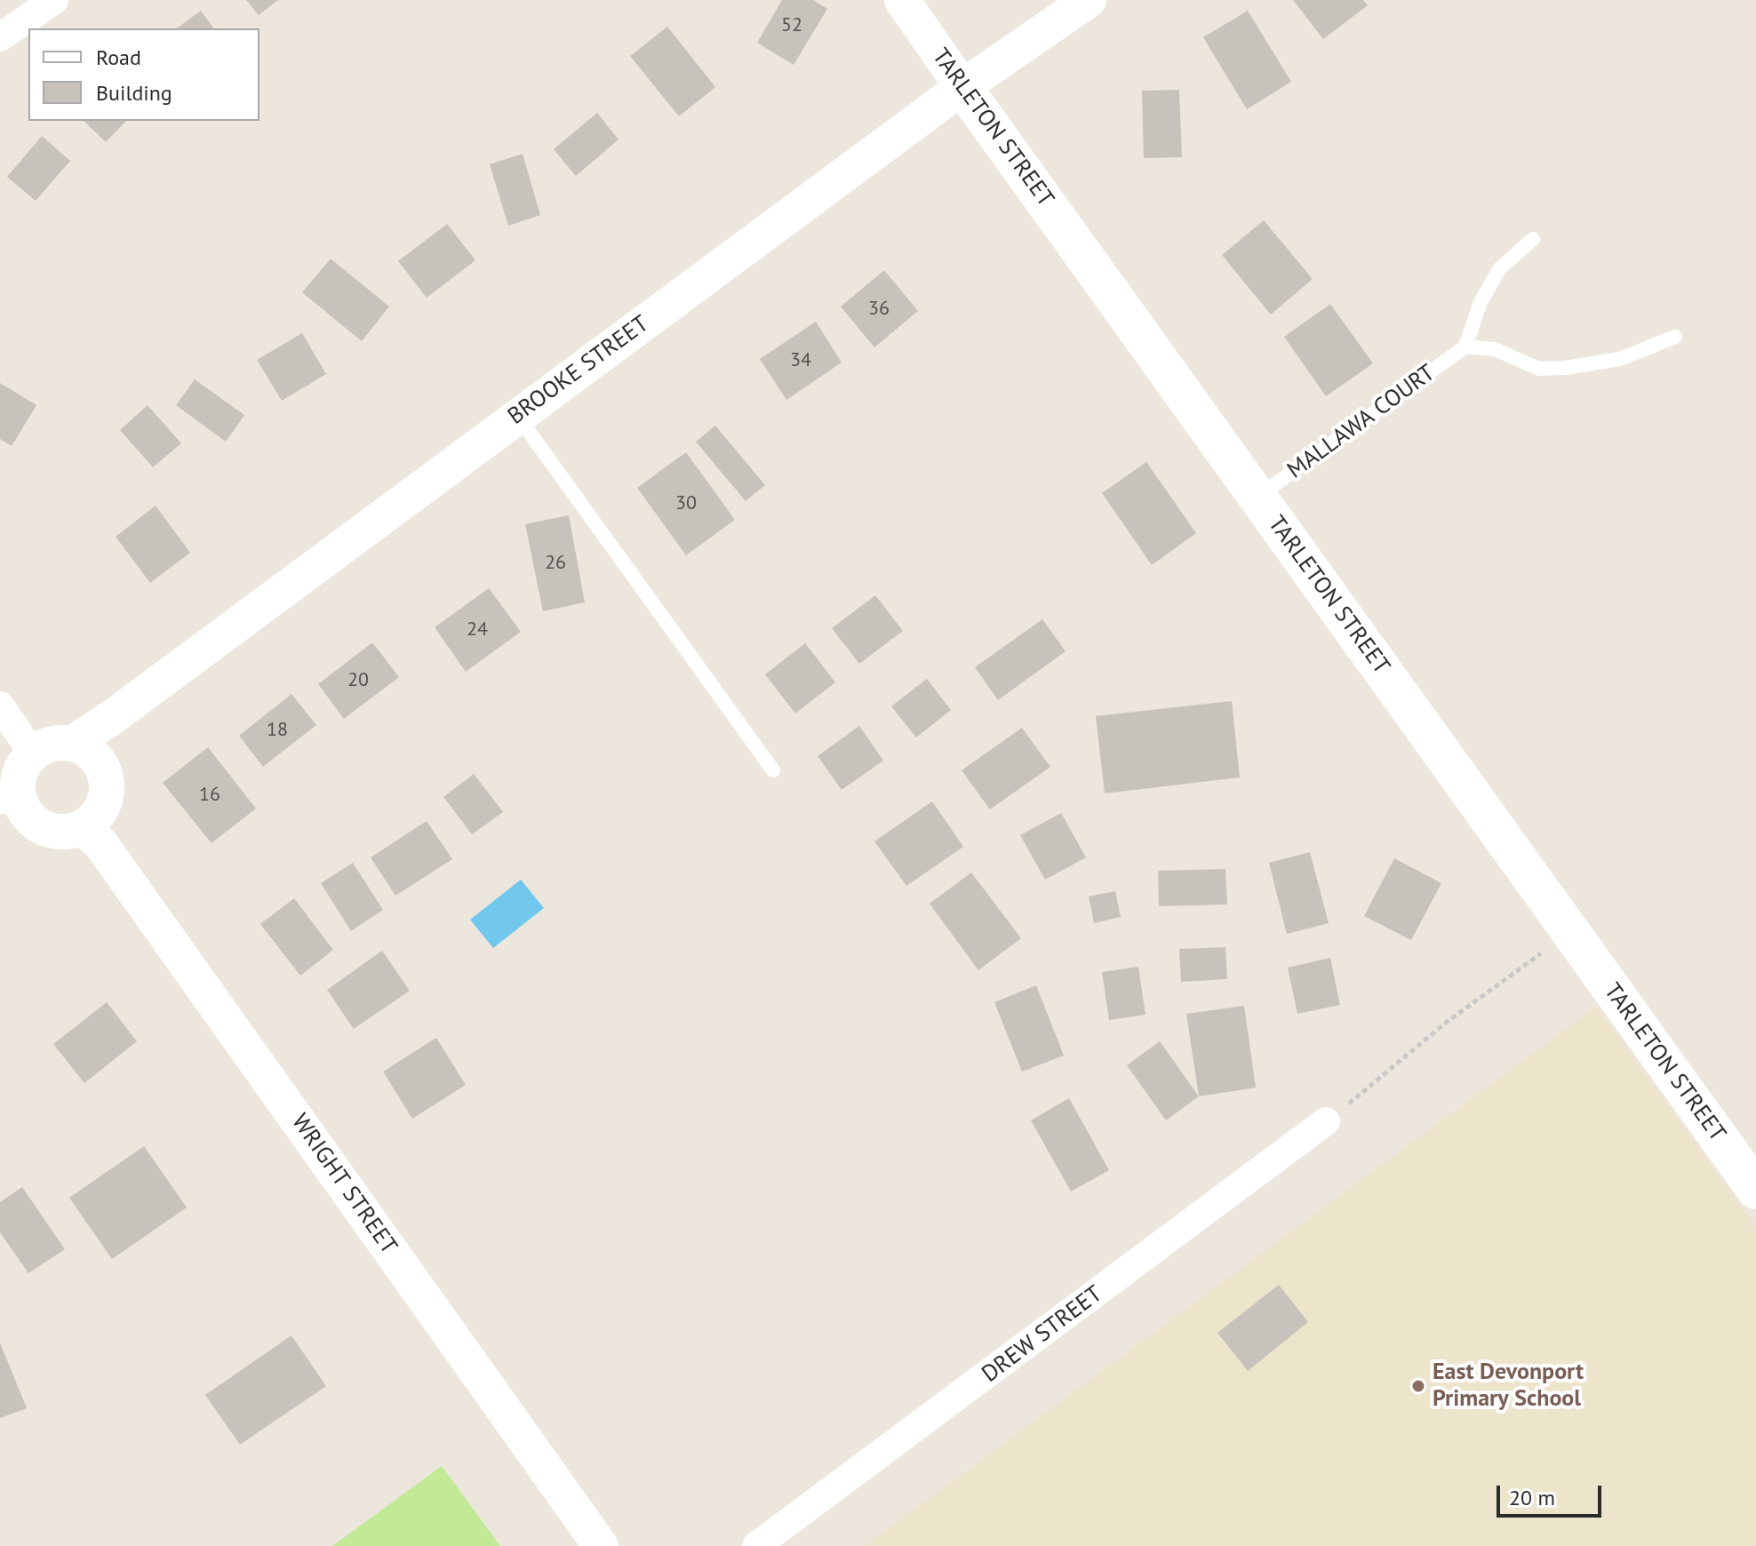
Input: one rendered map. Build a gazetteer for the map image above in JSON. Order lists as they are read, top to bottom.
{
  "streets": {
    "main road": ["TARLETON STREET"],
    "street": ["BROOKE STREET", "WRIGHT STREET", "DREW STREET"],
    "lane": ["MALLAWA COURT"]
  },
  "crossings": [
    ["TARLETON STREET", "BROOKE STREET"],
    ["TARLETON STREET", "MALLAWA COURT"],
    ["BROOKE STREET", "WRIGHT STREET"]
  ],
  "places": ["East Devonport Primary School"],
  "house_numbers": [
    "52",
    "36",
    "34",
    "30",
    "26",
    "24",
    "20",
    "18",
    "16"
  ],
  "legend": ["Road", "Building"],
  "scale_bar": "20 m"
}
